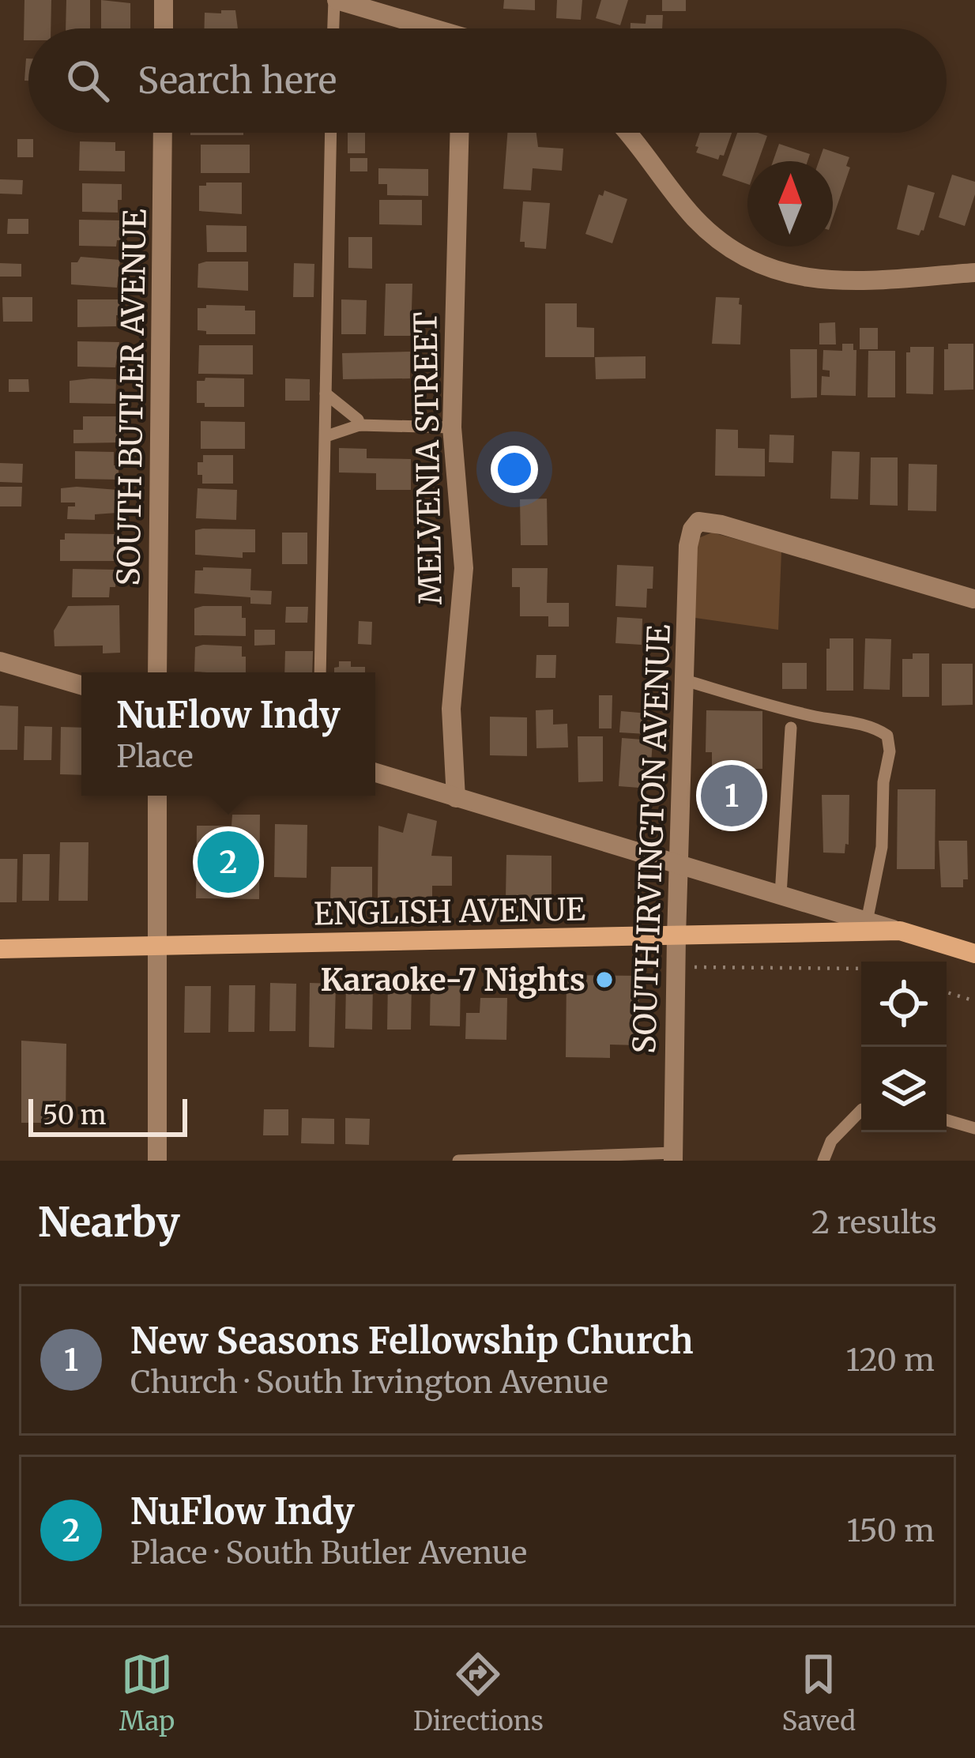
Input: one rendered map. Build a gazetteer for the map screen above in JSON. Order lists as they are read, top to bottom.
{
  "streets": {
    "main road": ["ENGLISH AVENUE"],
    "street": ["SOUTH BUTLER AVENUE", "MELVENIA STREET", "SOUTH IRVINGTON AVENUE"]
  },
  "crossings": [
    ["SOUTH IRVINGTON AVENUE", "ENGLISH AVENUE"]
  ],
  "places": ["Karaoke-7 Nights"],
  "scale_bar": "50 m",
  "north": "top",
  "page": {
    "search": "Search here",
    "popup": ["NuFlow Indy", "Place"],
    "pins": ["1", "2"],
    "scale": "50 m",
    "heading": ["Nearby", "2 results"],
    "list": [
      {
        "mark": "1",
        "name": "New Seasons Fellowship Church",
        "note": "Church · South Irvington Avenue",
        "value": "120 m"
      },
      {
        "mark": "2",
        "name": "NuFlow Indy",
        "note": "Place · South Butler Avenue",
        "value": "150 m"
      }
    ],
    "nav": ["Map", "Directions", "Saved"]
  }
}
